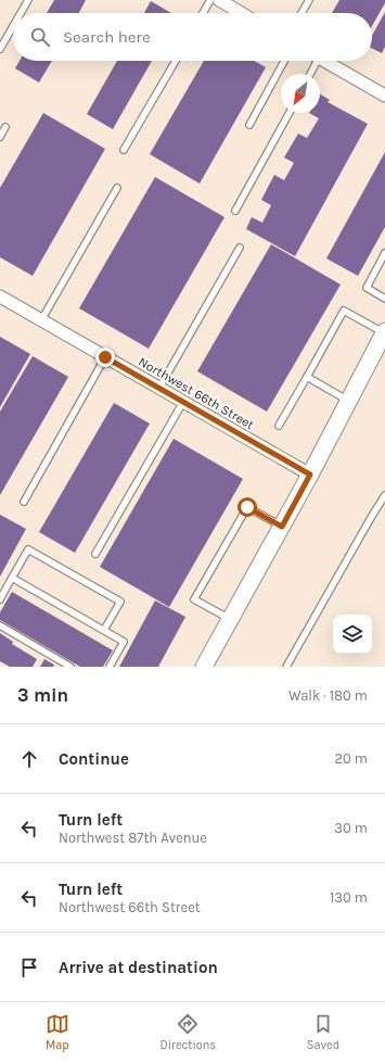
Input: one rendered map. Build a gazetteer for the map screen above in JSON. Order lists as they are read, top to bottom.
{
  "streets": {
    "street": ["Northwest 66th Street"]
  },
  "north": "bottom left",
  "page": {
    "search": "Search here",
    "heading": ["3 min", "Walk · 180 m"],
    "list": [
      ["Continue", "20 m"],
      ["Turn left", "Northwest 87th Avenue", "30 m"],
      ["Turn left", "Northwest 66th Street", "130 m"],
      "Arrive at destination"
    ],
    "nav": ["Map", "Directions", "Saved"]
  }
}
